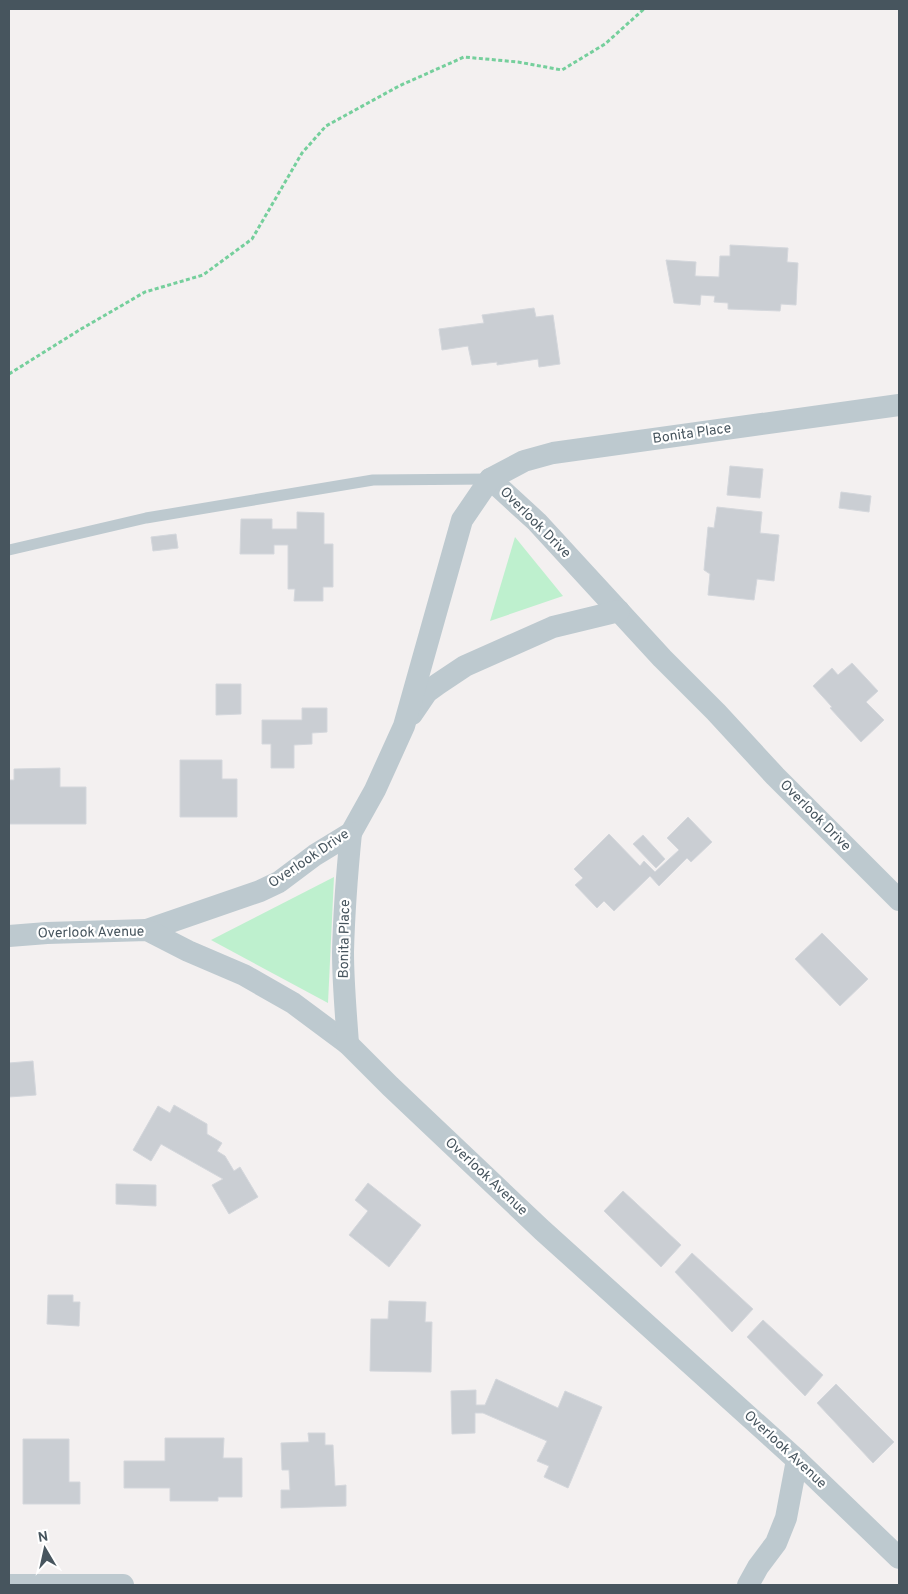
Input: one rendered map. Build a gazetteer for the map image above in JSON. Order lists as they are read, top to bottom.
{
  "streets": {
    "street": ["Bonita Place", "Overlook Drive", "Overlook Avenue"]
  },
  "crossings": [
    ["Bonita Place", "Overlook Drive"],
    ["Bonita Place", "Overlook Avenue"],
    ["Overlook Drive", "Overlook Avenue"]
  ],
  "north": "top"
}
